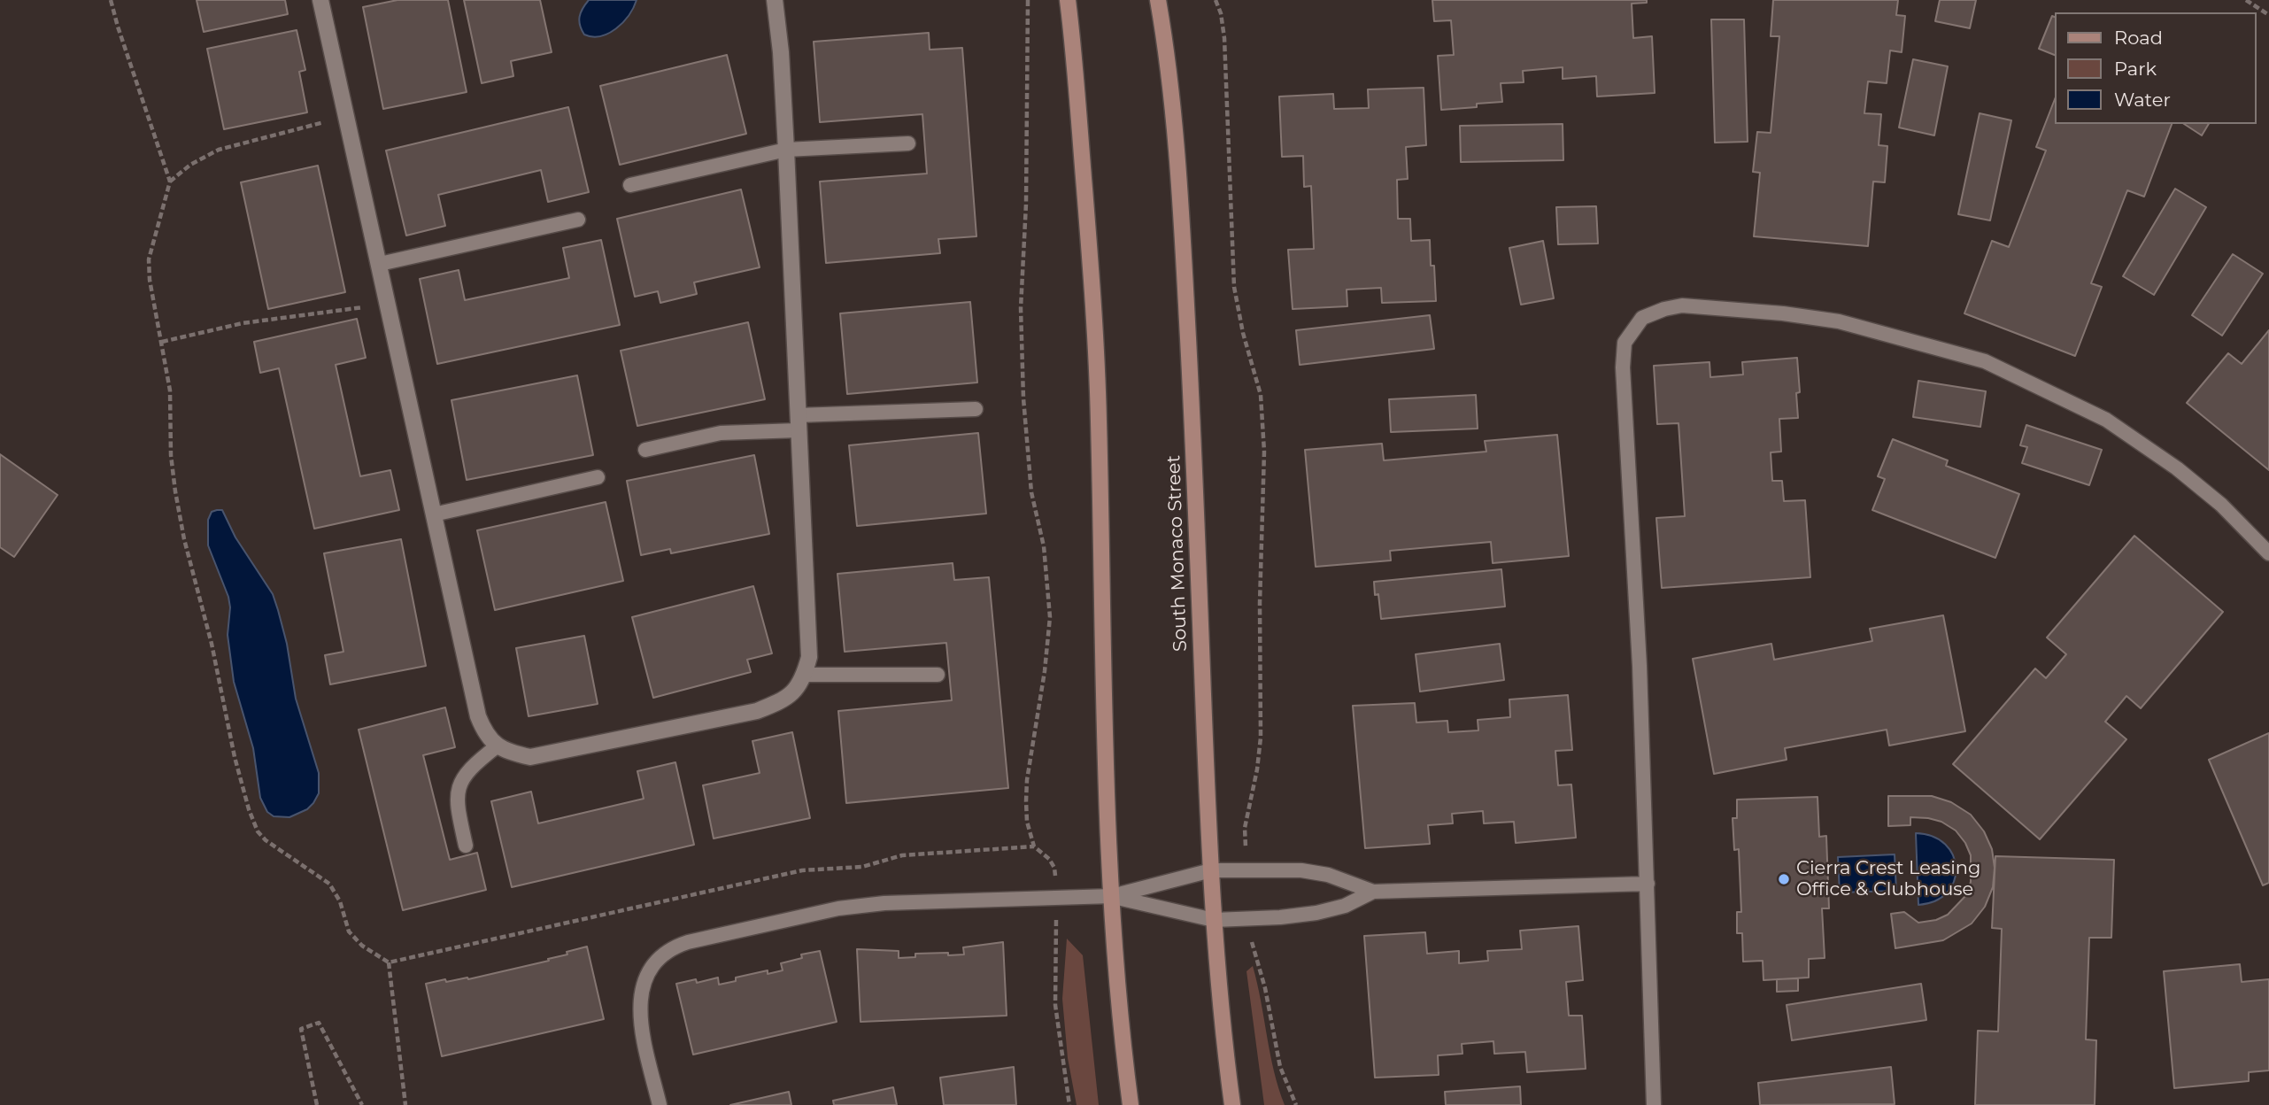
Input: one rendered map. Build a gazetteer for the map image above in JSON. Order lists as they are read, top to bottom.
{
  "streets": {
    "main road": ["South Monaco Street"]
  },
  "places": ["Cierra Crest Leasing Office & Clubhouse"],
  "legend": ["Road", "Park", "Water"]
}
